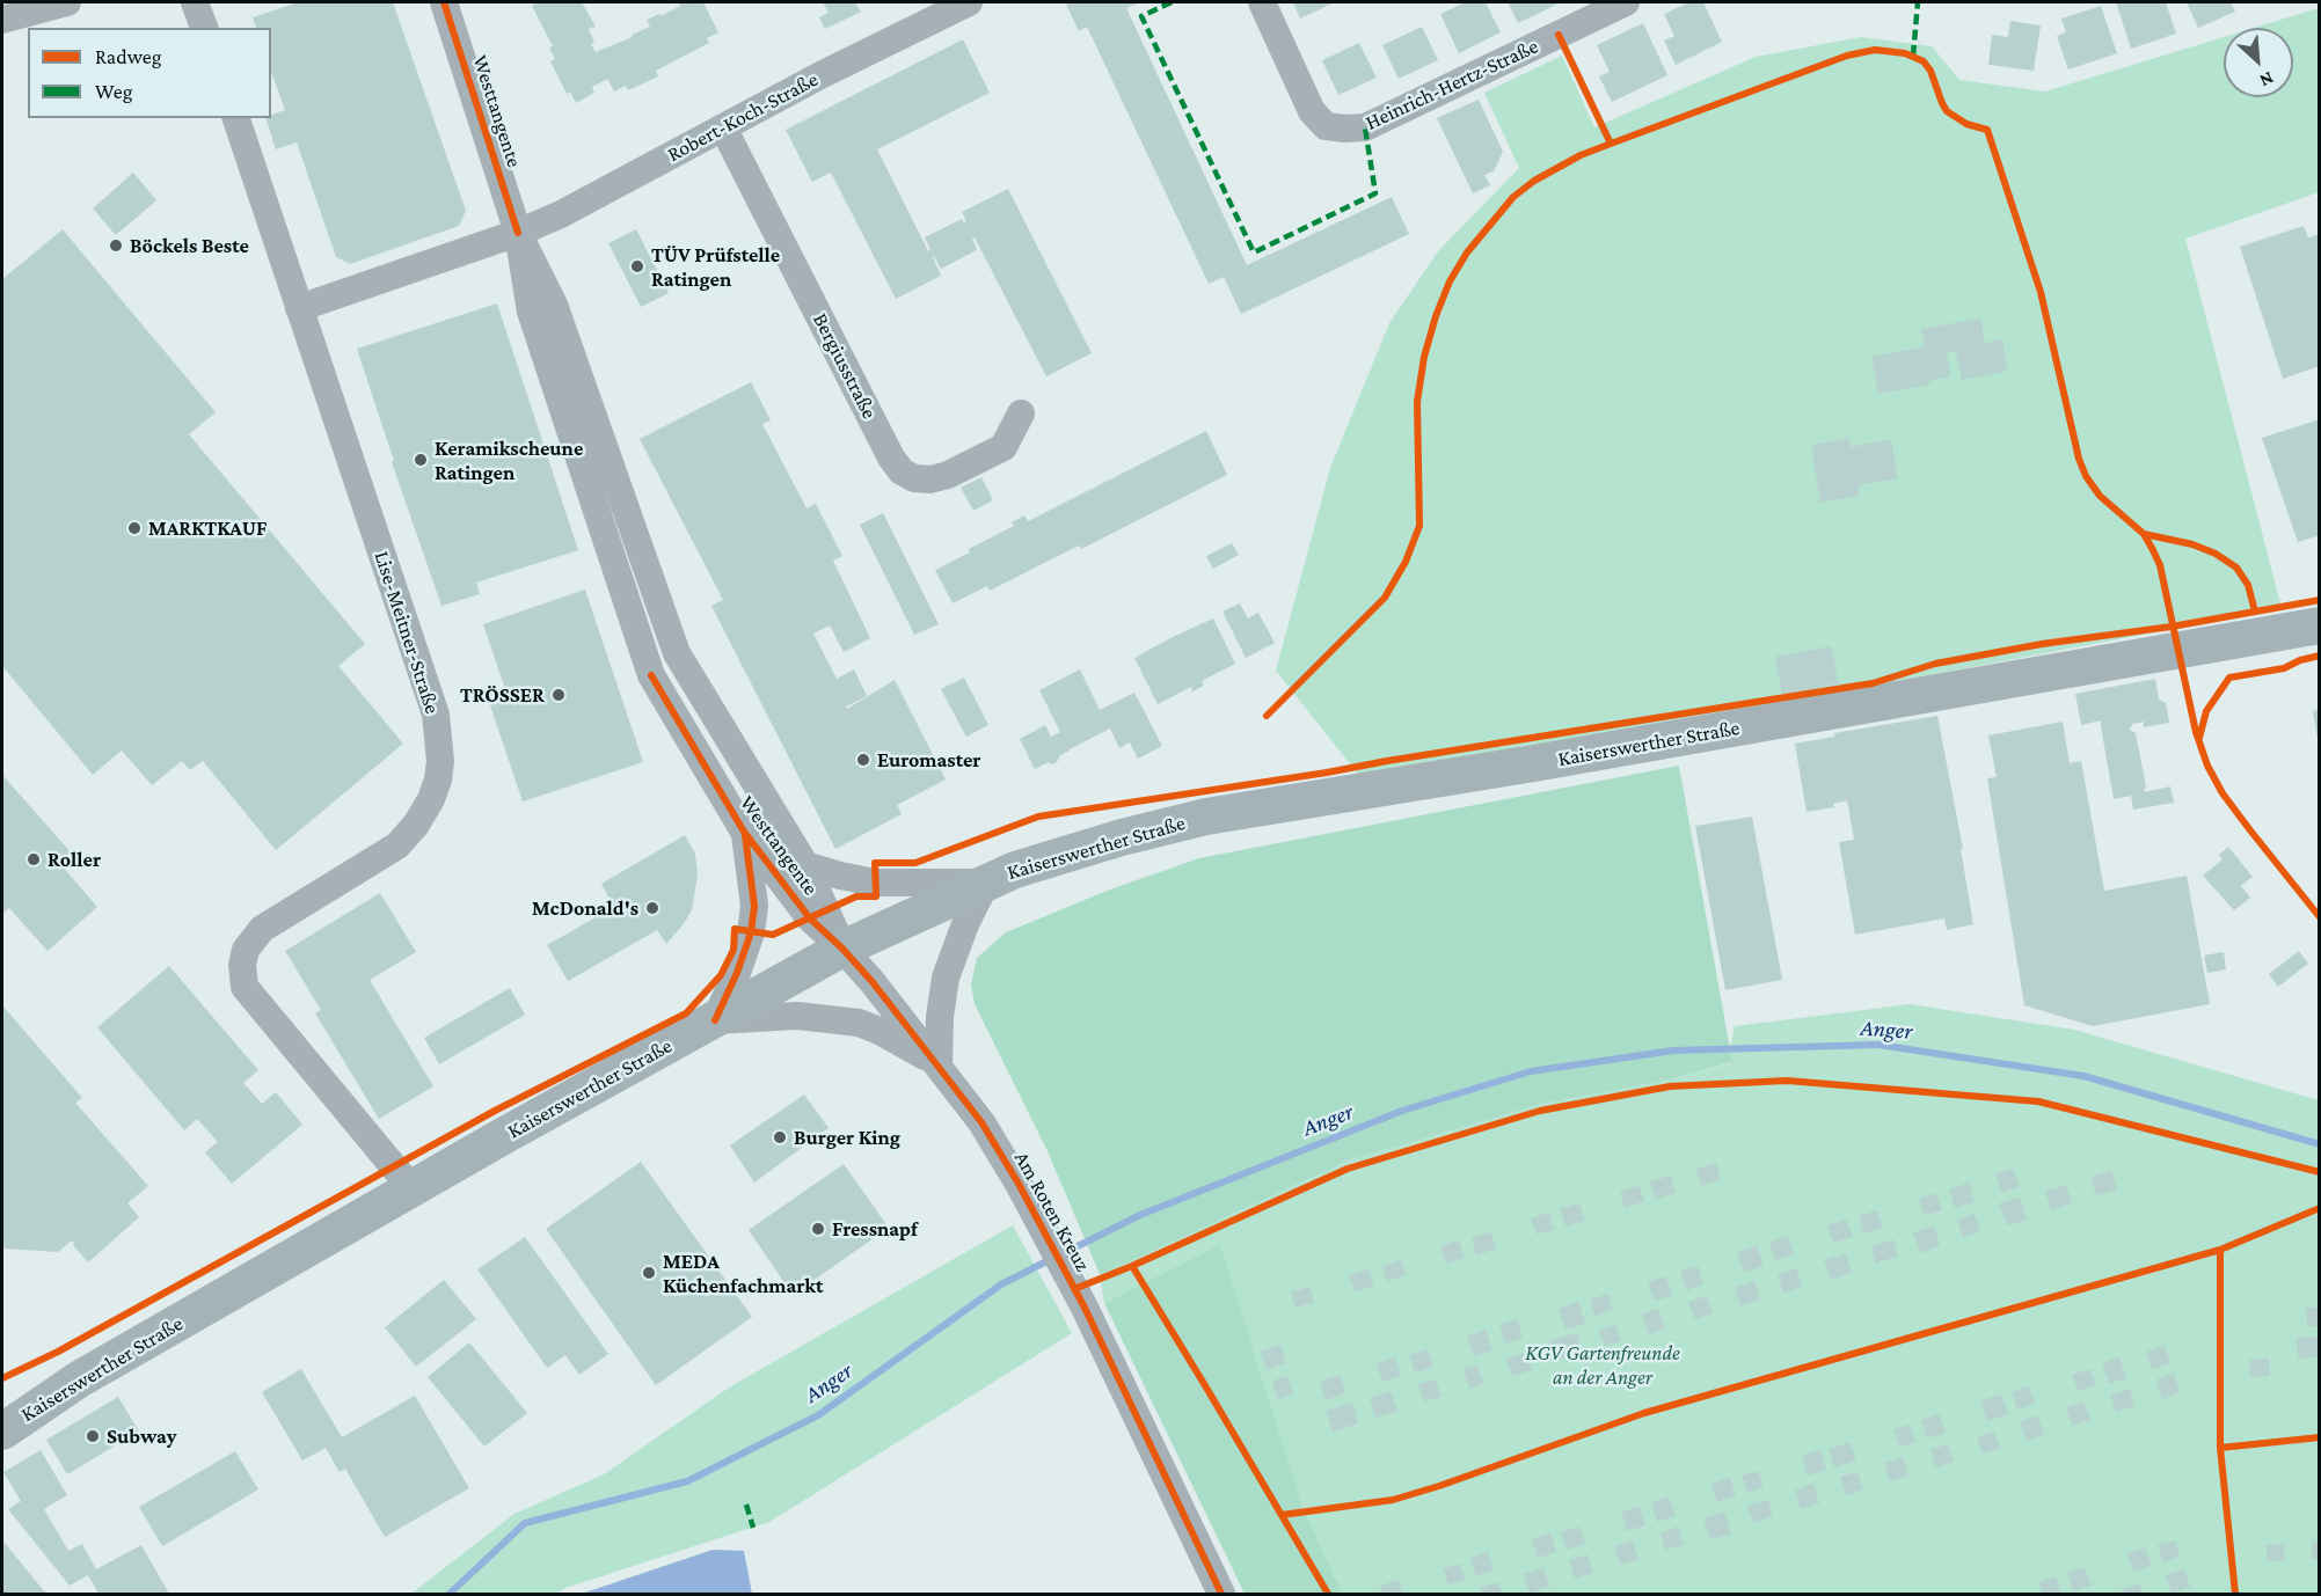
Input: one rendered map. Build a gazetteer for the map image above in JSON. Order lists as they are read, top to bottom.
{
  "streets": {
    "main road": ["Kaiserswerther Straße"],
    "street": [
      "Heinrich-Hertz-Straße",
      "Westtangente",
      "Robert-Koch-Straße",
      "Bergiusstraße",
      "Lise-Meitner-Straße",
      "Am Roten Kreuz"
    ]
  },
  "crossings": [
    ["Westtangente", "Robert-Koch-Straße"],
    ["Westtangente", "Kaiserswerther Straße"],
    ["Westtangente", "Am Roten Kreuz"],
    ["Robert-Koch-Straße", "Bergiusstraße"],
    ["Lise-Meitner-Straße", "Kaiserswerther Straße"],
    ["Kaiserswerther Straße", "Am Roten Kreuz"]
  ],
  "water": ["Anger"],
  "parks": ["KGV Gartenfreunde an der Anger"],
  "places": [
    "Böckels Beste",
    "TÜV Prüfstelle Ratingen",
    "Keramikscheune Ratingen",
    "MARKTKAUF",
    "TRÖSSER",
    "Euromaster",
    "Roller",
    "McDonald's",
    "Burger King",
    "Fressnapf",
    "MEDA Küchenfachmarkt",
    "Subway"
  ],
  "legend": ["Radweg", "Weg"],
  "north": "bottom right"
}
